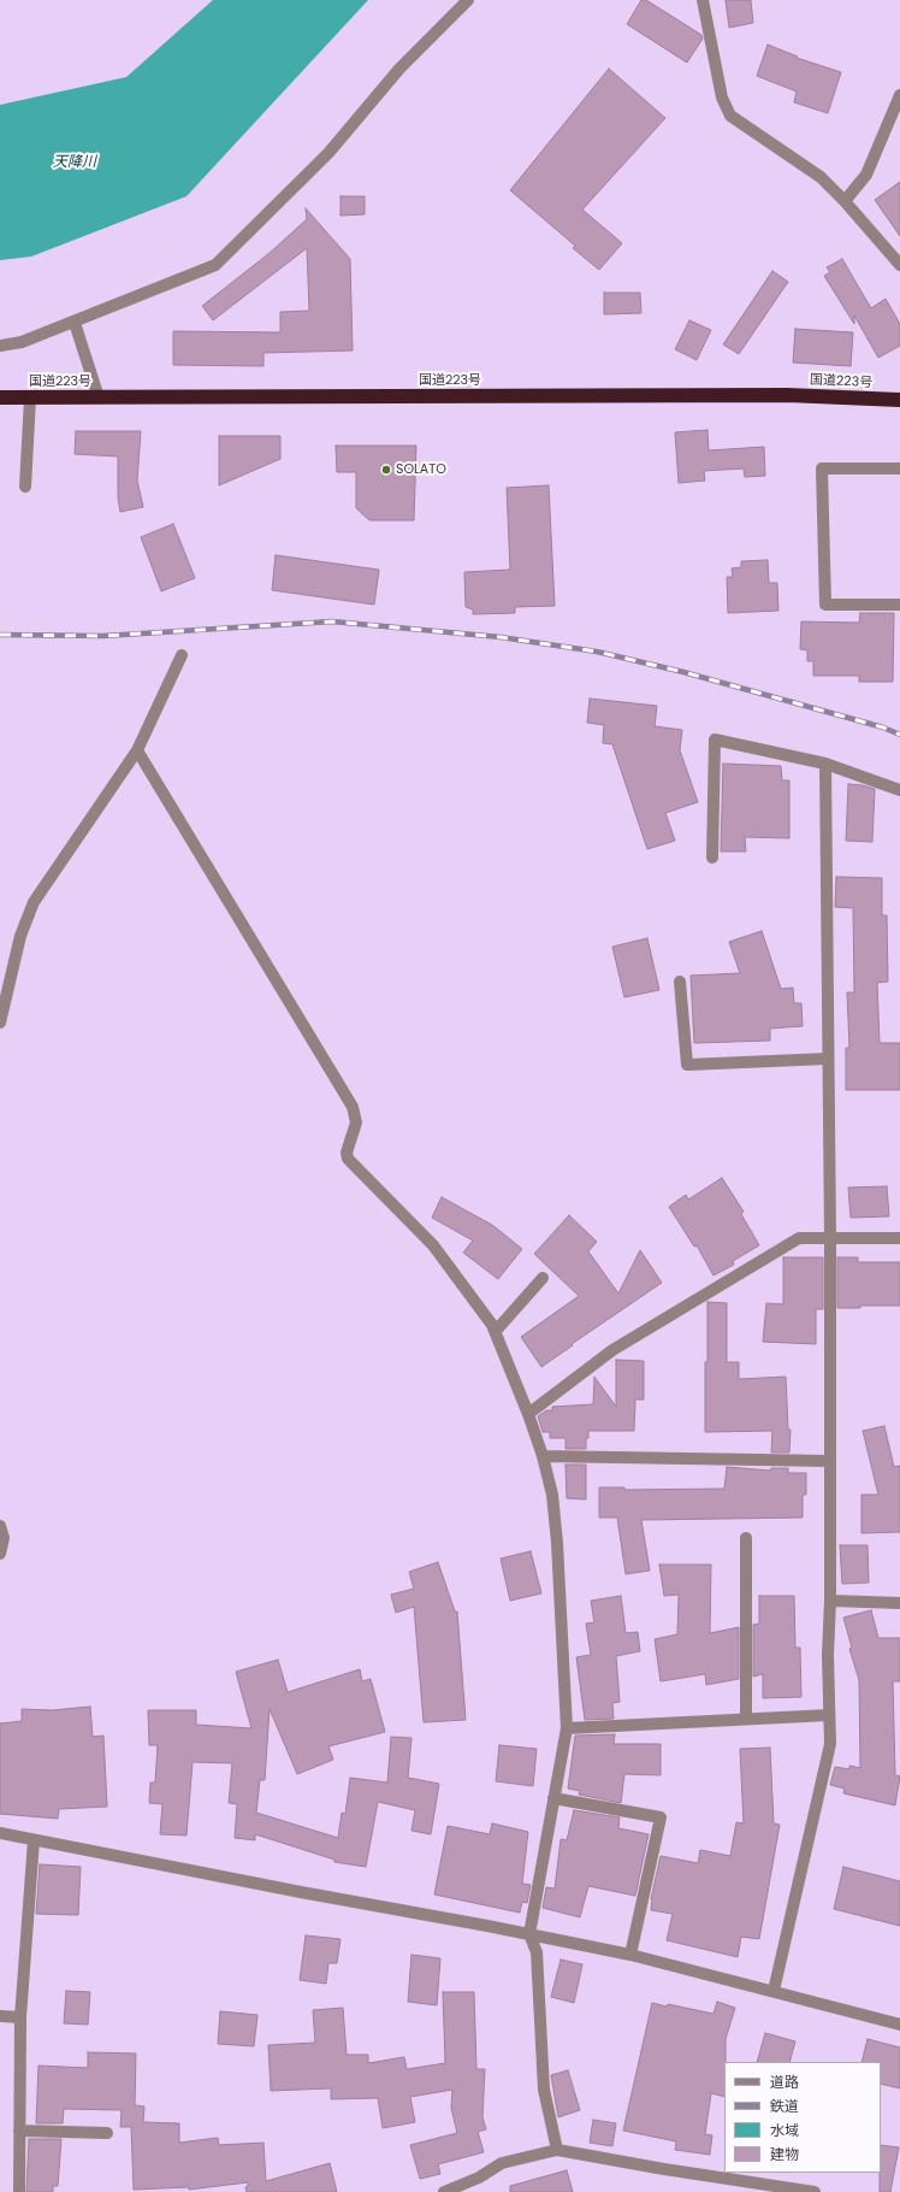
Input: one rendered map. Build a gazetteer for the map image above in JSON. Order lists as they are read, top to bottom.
{
  "streets": {
    "highway": ["国道223号"]
  },
  "water": ["天降川"],
  "places": ["SOLATO"],
  "legend": [
    "道路",
    "鉄道",
    "水域",
    "建物"
  ]
}
